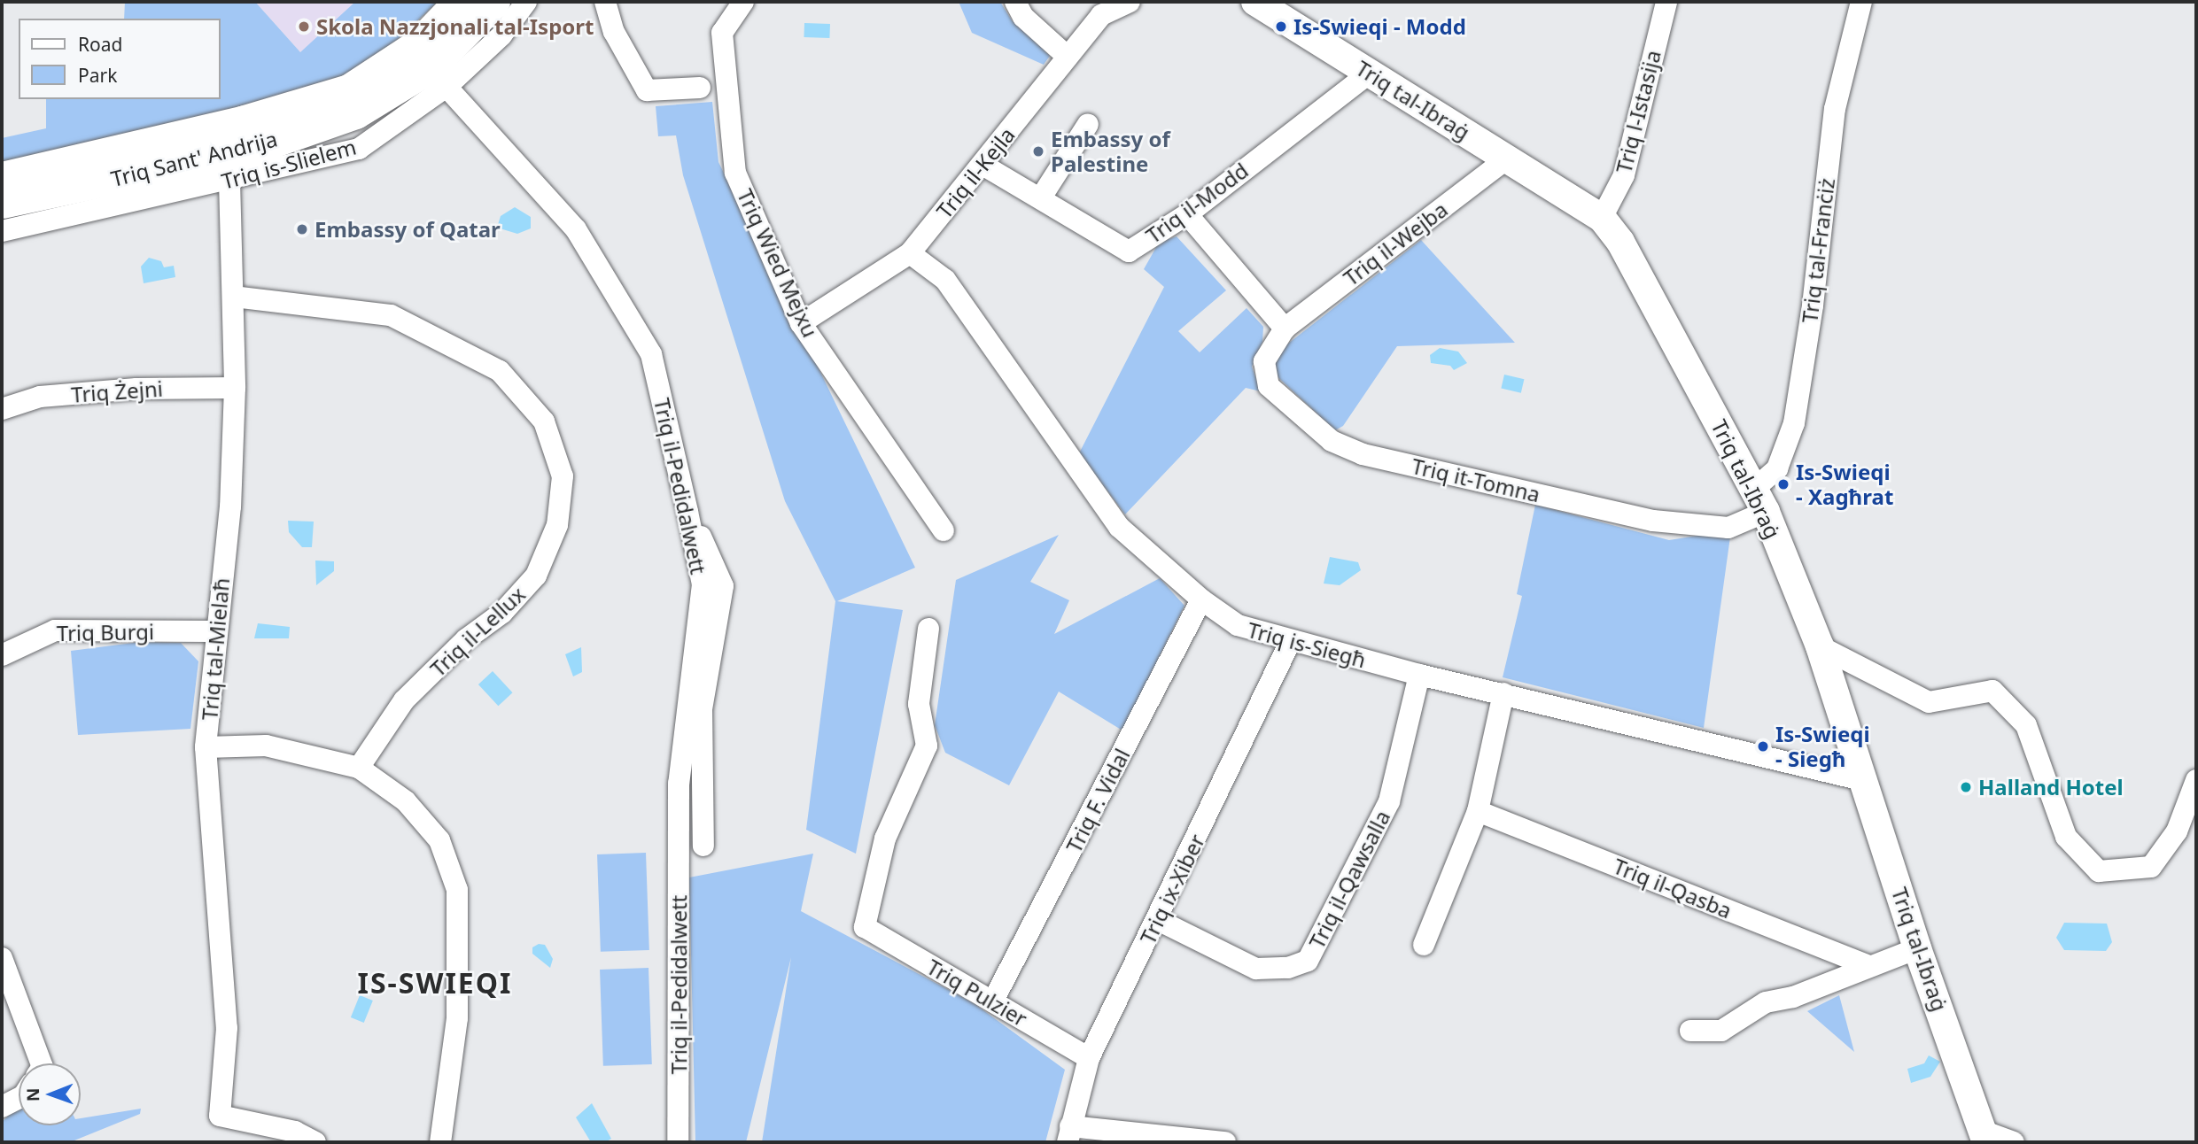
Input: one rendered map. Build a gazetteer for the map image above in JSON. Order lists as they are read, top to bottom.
{
  "streets": {
    "highway": ["Triq Sant' Andrija"],
    "main road": ["Triq tal-Ibraġ"],
    "street": [
      "Triq l-Istasija",
      "Triq is-Slielem",
      "Triq il-Kejla",
      "Triq il-Modd",
      "Triq il-Wejba",
      "Triq tal-Franċiż",
      "Triq Wied Mejxu",
      "Triq Żejni",
      "Triq it-Tomna",
      "Triq il-Pedidalwett",
      "Triq il-Lellux",
      "Triq Burgi",
      "Triq is-Siegħ",
      "Triq tal-Mielaħ",
      "Triq F. Vidal",
      "Triq il-Qawsalla",
      "Triq il-Qasba",
      "Triq ix-Xiber",
      "Triq Pulzier"
    ]
  },
  "crossings": [
    ["Triq tal-Ibraġ", "Triq l-Istasija"],
    ["Triq tal-Ibraġ", "Triq il-Modd"],
    ["Triq tal-Ibraġ", "Triq il-Wejba"],
    ["Triq tal-Ibraġ", "Triq tal-Franċiż"],
    ["Triq tal-Ibraġ", "Triq it-Tomna"],
    ["Triq tal-Ibraġ", "Triq is-Siegħ"],
    ["Triq is-Slielem", "Triq il-Pedidalwett"],
    ["Triq is-Slielem", "Triq tal-Mielaħ"],
    ["Triq il-Kejla", "Triq il-Modd"],
    ["Triq il-Kejla", "Triq Wied Mejxu"],
    ["Triq il-Kejla", "Triq is-Siegħ"],
    ["Triq il-Wejba", "Triq it-Tomna"],
    ["Triq tal-Franċiż", "Triq it-Tomna"],
    ["Triq Żejni", "Triq tal-Mielaħ"],
    ["Triq il-Lellux", "Triq tal-Mielaħ"],
    ["Triq Burgi", "Triq tal-Mielaħ"],
    ["Triq is-Siegħ", "Triq F. Vidal"],
    ["Triq is-Siegħ", "Triq il-Qawsalla"],
    ["Triq is-Siegħ", "Triq ix-Xiber"],
    ["Triq F. Vidal", "Triq Pulzier"],
    ["Triq il-Qawsalla", "Triq ix-Xiber"],
    ["Triq ix-Xiber", "Triq Pulzier"]
  ],
  "districts": ["IS-SWIEQI"],
  "places": [
    "Skola Nazzjonali tal-Isport",
    "Is-Swieqi - Modd",
    "Embassy of Palestine",
    "Embassy of Qatar",
    "Is-Swieqi - Xagħrat",
    "Is-Swieqi - Siegħ",
    "Halland Hotel"
  ],
  "legend": ["Road", "Park"],
  "north": "left"
}
